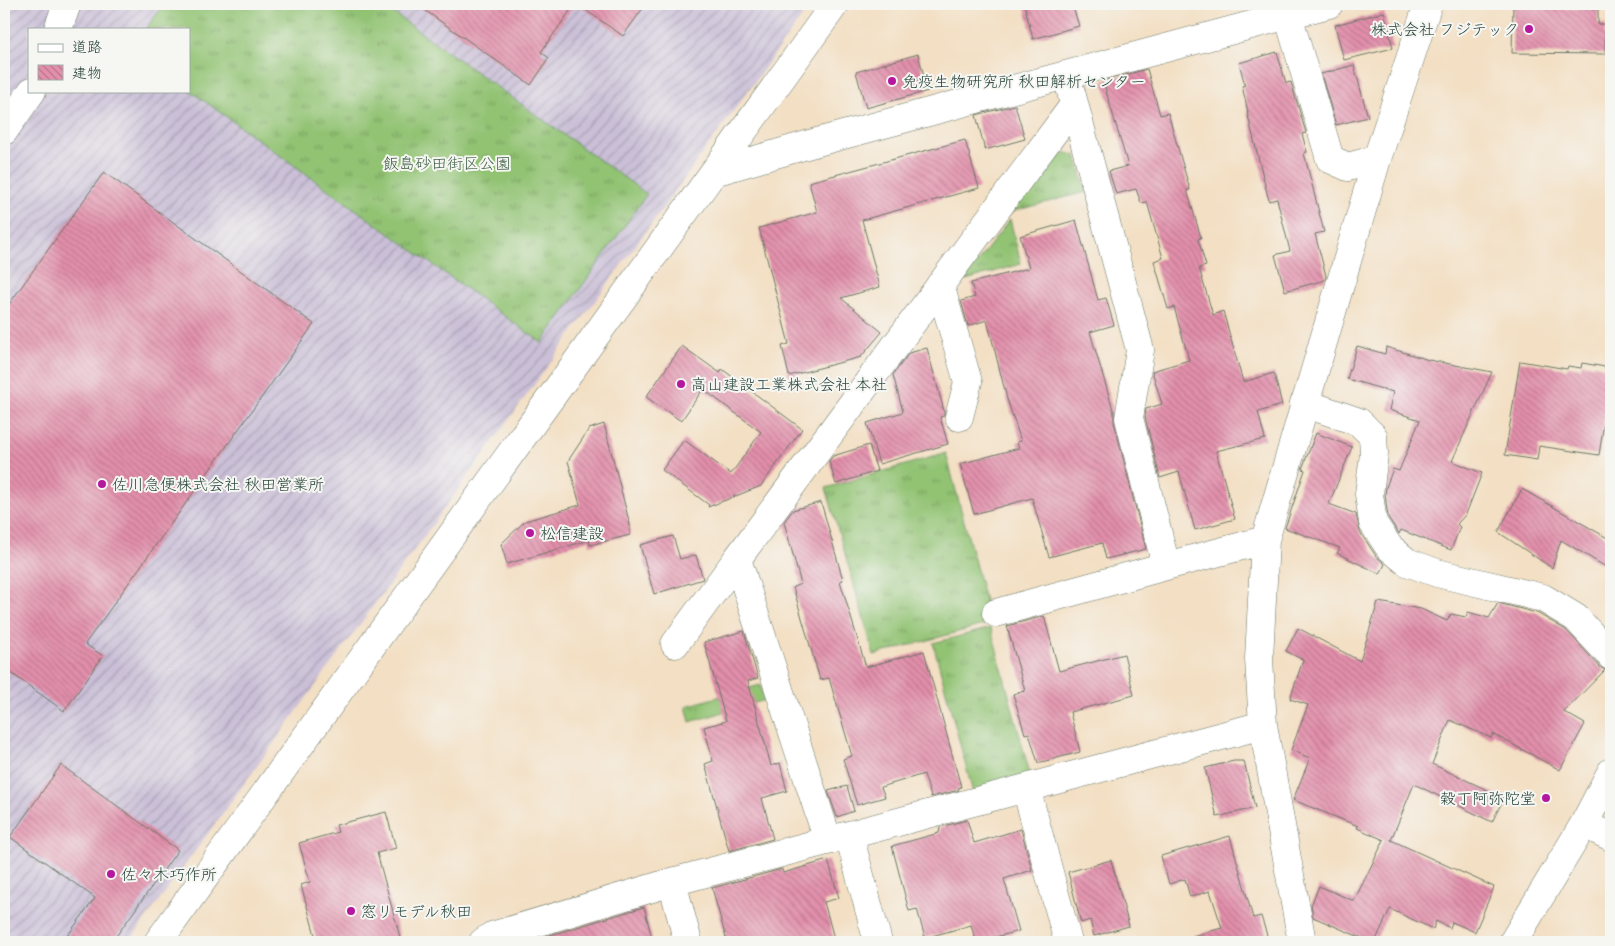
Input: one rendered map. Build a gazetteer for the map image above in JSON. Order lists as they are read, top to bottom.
{
  "parks": ["飯島砂田街区公園"],
  "places": [
    "株式会社 フジテック",
    "免疫生物研究所 秋田解析センター",
    "高山建設工業株式会社 本社",
    "佐川急便株式会社 秋田営業所",
    "松信建設",
    "穀丁阿弥陀堂",
    "佐々木巧作所",
    "窓リモデル秋田"
  ],
  "legend": ["道路", "建物"]
}
